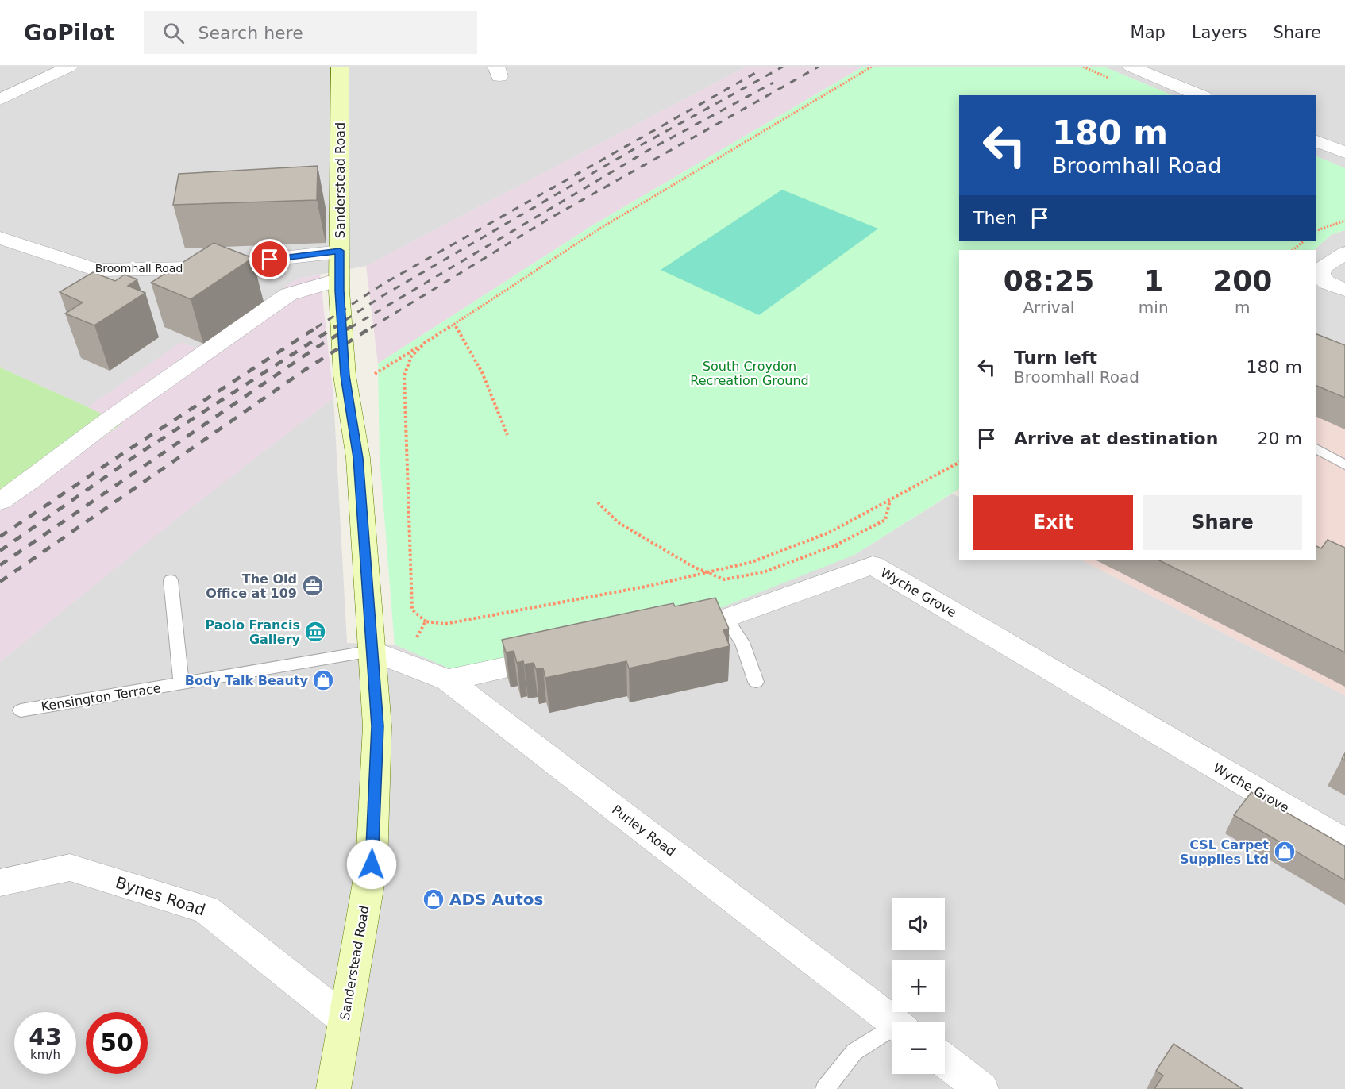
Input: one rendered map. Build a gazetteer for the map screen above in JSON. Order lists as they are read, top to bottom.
{
  "streets": {
    "main road": ["Sanderstead Road"],
    "street": [
      "Broomhall Road",
      "Wyche Grove",
      "Purley Road",
      "Bynes Road"
    ],
    "lane": ["Kensington Terrace"]
  },
  "crossings": [
    ["Sanderstead Road", "Broomhall Road"],
    ["Sanderstead Road", "Kensington Terrace"],
    ["Sanderstead Road", "Purley Road"],
    ["Sanderstead Road", "Bynes Road"],
    ["Kensington Terrace", "Purley Road"]
  ],
  "parks": ["South Croydon Recreation Ground"],
  "places": {
    "office": ["The Old Office at 109"],
    "museum": ["Paolo Francis Gallery"],
    "shop": ["Body Talk Beauty", "CSL Carpet Supplies Ltd", "ADS Autos"]
  },
  "page": {
    "header": "GoPilot",
    "search": "Search here",
    "nav": ["Map", "Layers", "Share"],
    "turn": ["180 m", "Broomhall Road"],
    "then": "Then",
    "eta": [
      "08:25",
      "Arrival",
      "1",
      "min",
      "200",
      "m"
    ],
    "list": [
      {
        "name": "Turn left",
        "note": "Broomhall Road",
        "value": "180 m"
      },
      {
        "name": "Arrive at destination",
        "value": "20 m"
      }
    ],
    "buttons": ["Exit", "Share"],
    "map_buttons": ["+", "−"],
    "speed": "43 km/h",
    "limit": "50"
  }
}
